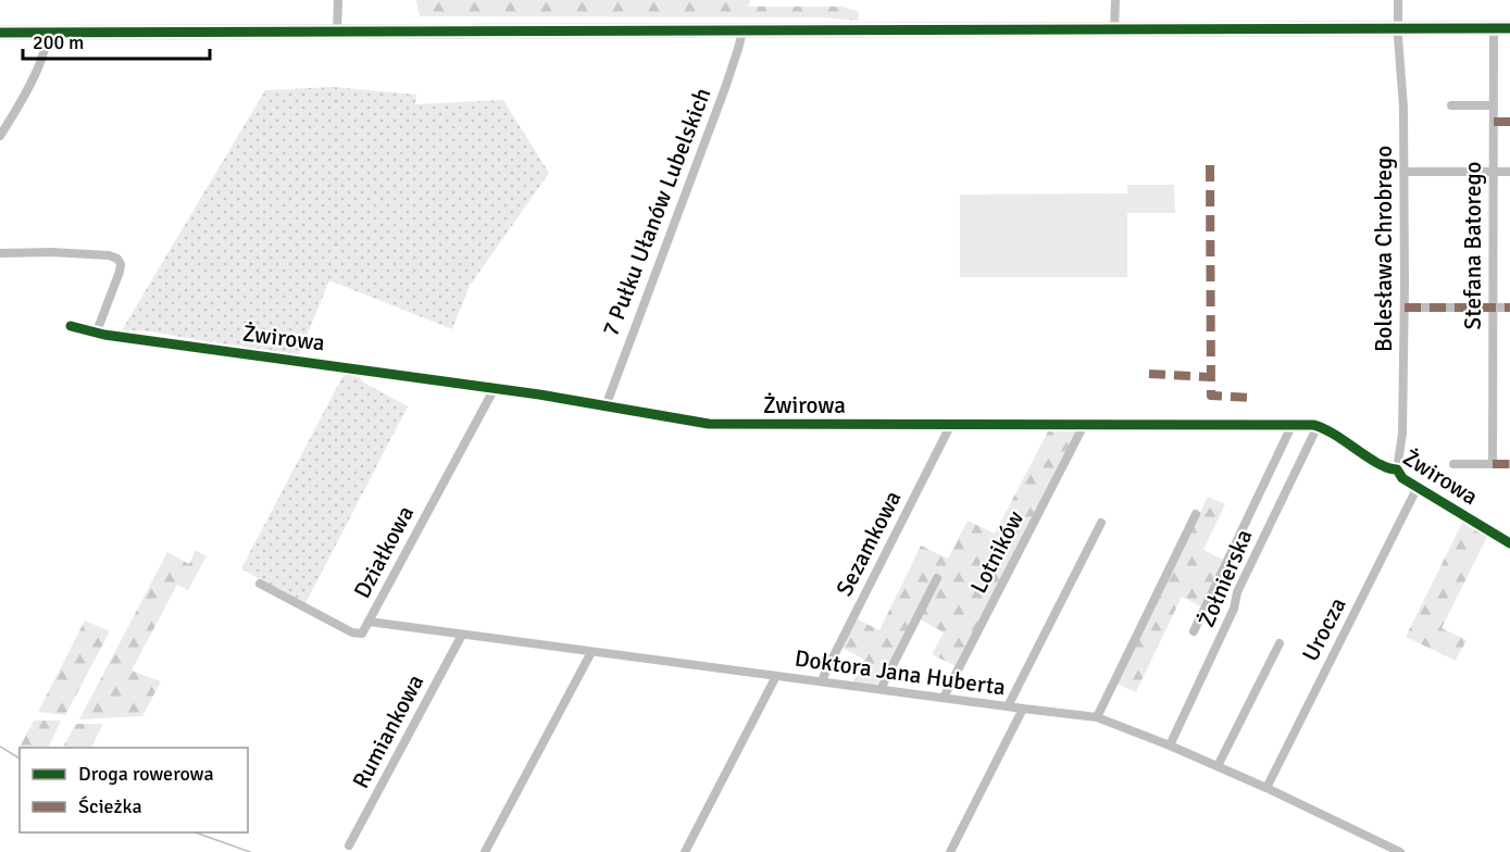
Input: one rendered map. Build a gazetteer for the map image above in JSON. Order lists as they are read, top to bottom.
{
  "streets": {
    "street": [
      "7 Pułku Ułanów Lubelskich",
      "Stefana Batorego",
      "Bolesława Chrobrego",
      "Żwirowa",
      "Sezamkowa",
      "Działkowa",
      "Lotników",
      "Żołnierska",
      "Urocza",
      "Doktora Jana Huberta",
      "Rumiankowa"
    ]
  },
  "crossings": [
    ["7 Pułku Ułanów Lubelskich", "Żwirowa"],
    ["Bolesława Chrobrego", "Żwirowa"],
    ["Żwirowa", "Sezamkowa"],
    ["Żwirowa", "Działkowa"],
    ["Żwirowa", "Lotników"],
    ["Żwirowa", "Żołnierska"],
    ["Żwirowa", "Urocza"],
    ["Sezamkowa", "Doktora Jana Huberta"],
    ["Działkowa", "Doktora Jana Huberta"],
    ["Lotników", "Doktora Jana Huberta"],
    ["Żołnierska", "Doktora Jana Huberta"],
    ["Urocza", "Doktora Jana Huberta"],
    ["Doktora Jana Huberta", "Rumiankowa"]
  ],
  "legend": ["Droga rowerowa", "Ścieżka"],
  "scale_bar": "200 m"
}
